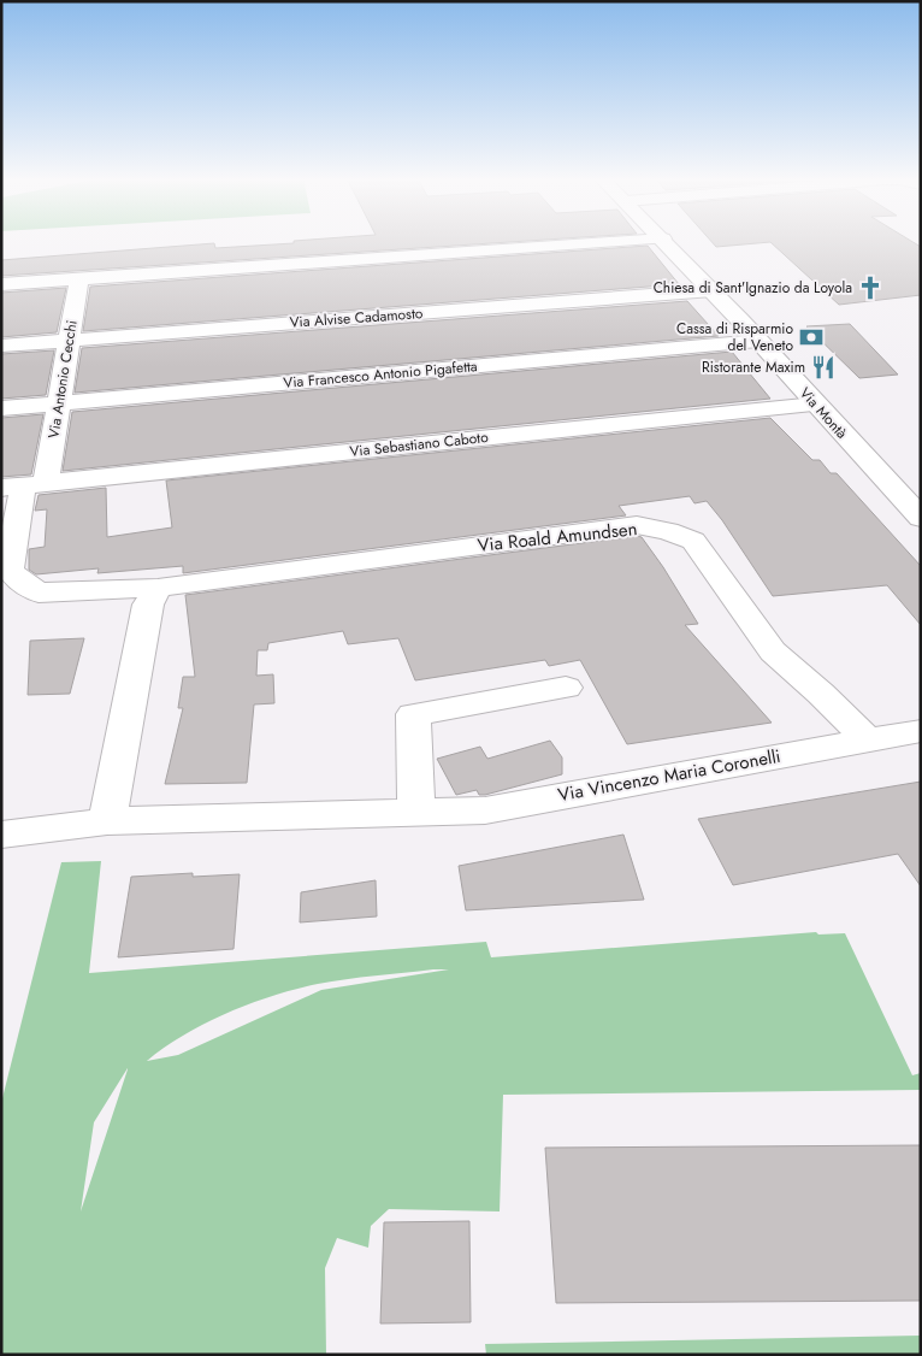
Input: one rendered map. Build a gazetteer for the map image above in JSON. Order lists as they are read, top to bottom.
{
  "streets": {
    "street": [
      "Via Alvise Cadamosto",
      "Via Francesco Antonio Pigafetta",
      "Via Antonio Cecchi",
      "Via Montà",
      "Via Sebastiano Caboto",
      "Via Roald Amundsen",
      "Via Vincenzo Maria Coronelli"
    ]
  },
  "crossings": [
    ["Via Alvise Cadamosto", "Via Antonio Cecchi"],
    ["Via Alvise Cadamosto", "Via Montà"],
    ["Via Francesco Antonio Pigafetta", "Via Antonio Cecchi"],
    ["Via Francesco Antonio Pigafetta", "Via Montà"],
    ["Via Antonio Cecchi", "Via Sebastiano Caboto"],
    ["Via Antonio Cecchi", "Via Roald Amundsen"],
    ["Via Montà", "Via Sebastiano Caboto"],
    ["Via Sebastiano Caboto", "Via Roald Amundsen"],
    ["Via Roald Amundsen", "Via Vincenzo Maria Coronelli"]
  ],
  "places": {
    "church": ["Chiesa di Sant'Ignazio da Loyola"],
    "bank": ["Cassa di Risparmio del Veneto"],
    "restaurant": ["Ristorante Maxim"]
  }
}
